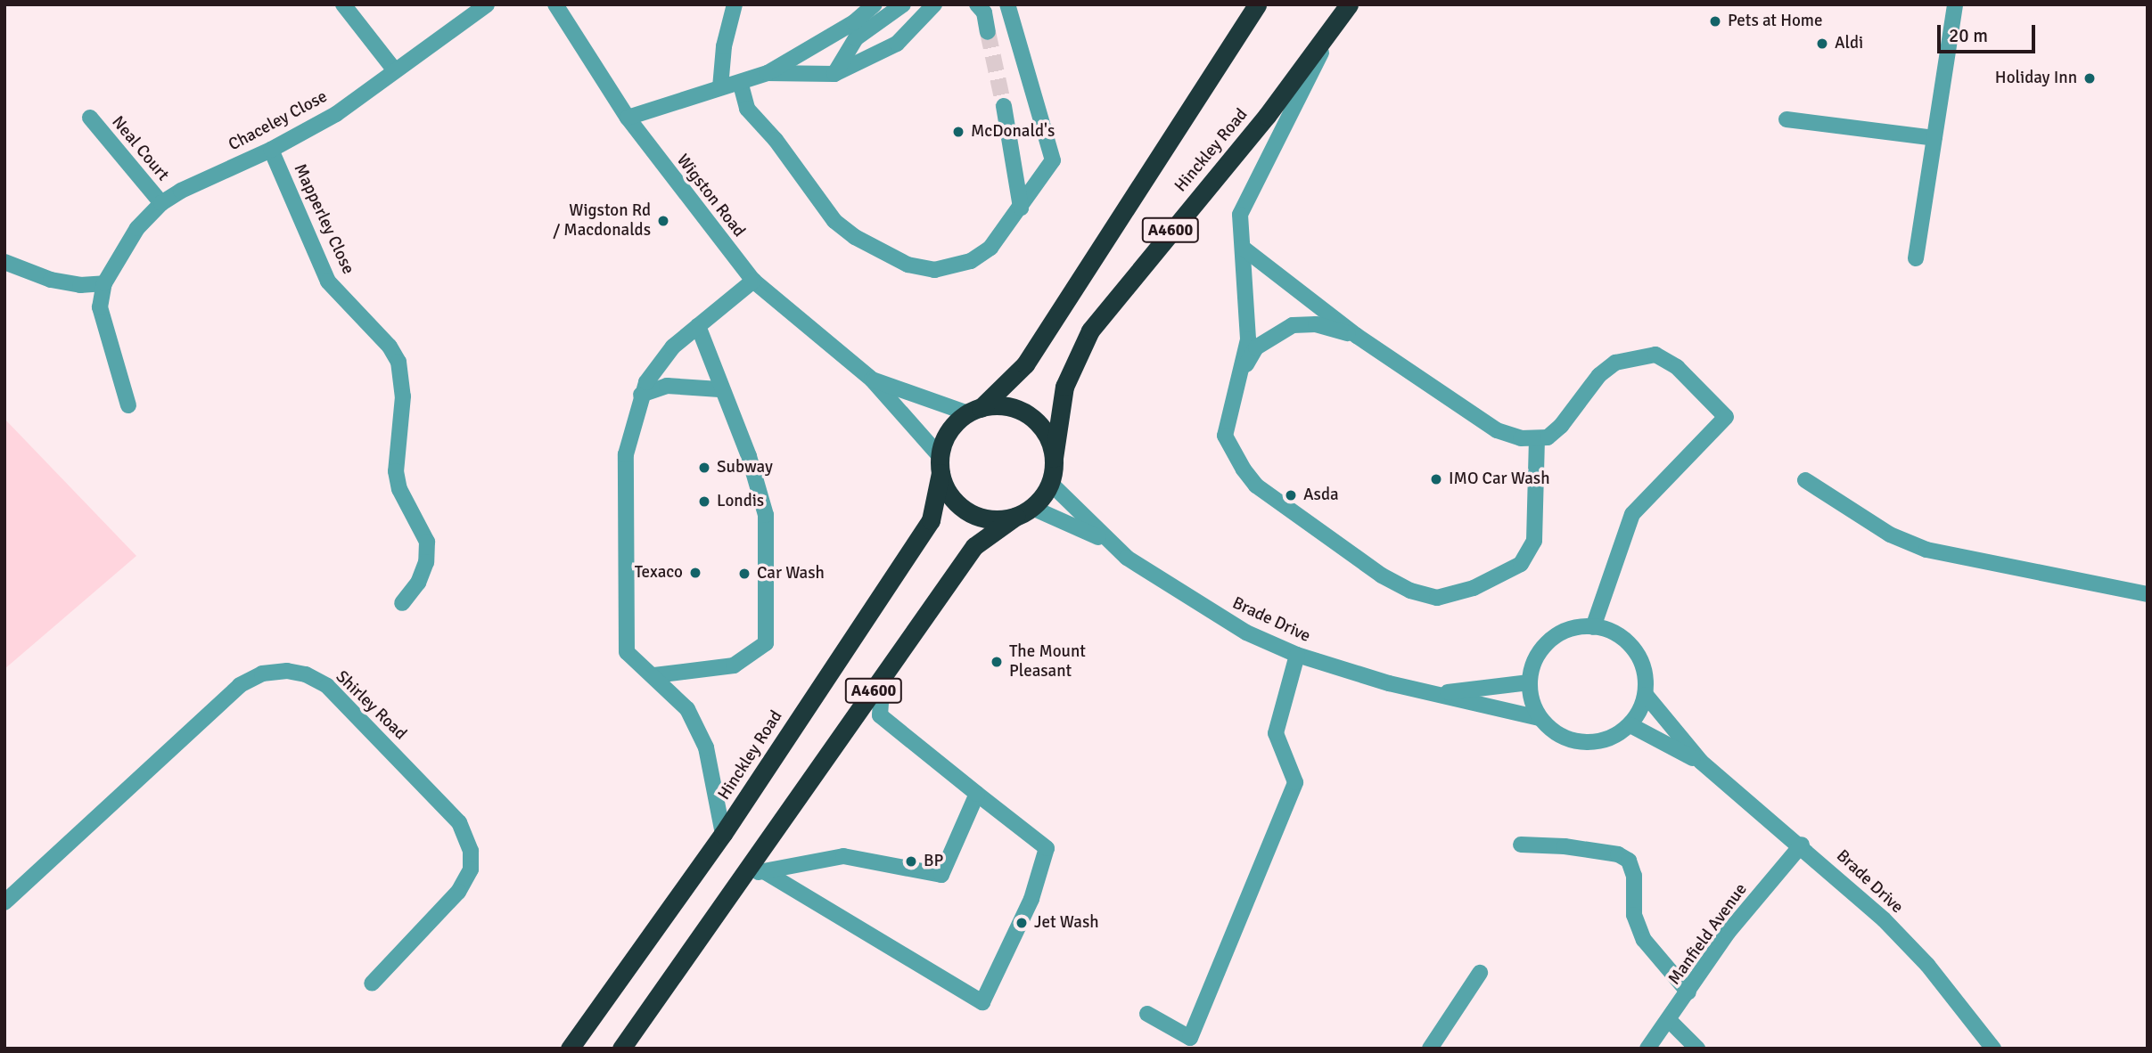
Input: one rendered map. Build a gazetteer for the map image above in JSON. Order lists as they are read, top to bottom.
{
  "streets": {
    "highway": ["Hinckley Road", "A4600"],
    "street": [
      "Chaceley Close",
      "Neal Court",
      "Wigston Road",
      "Mapperley Close",
      "Brade Drive",
      "Shirley Road",
      "Manfield Avenue"
    ]
  },
  "crossings": [
    ["Chaceley Close", "Neal Court"],
    ["Chaceley Close", "Mapperley Close"],
    ["Hinckley Road", "Wigston Road"],
    ["Hinckley Road", "A4600"],
    ["Hinckley Road", "Brade Drive"],
    ["Wigston Road", "A4600"],
    ["Wigston Road", "Brade Drive"],
    ["A4600", "Brade Drive"],
    ["Brade Drive", "Manfield Avenue"]
  ],
  "places": [
    "Pets at Home",
    "Aldi",
    "Holiday Inn",
    "McDonald's",
    "Wigston Rd / Macdonalds",
    "Subway",
    "IMO Car Wash",
    "Asda",
    "Londis",
    "Texaco",
    "Car Wash",
    "The Mount Pleasant",
    "BP",
    "Jet Wash"
  ],
  "scale_bar": "20 m"
}
